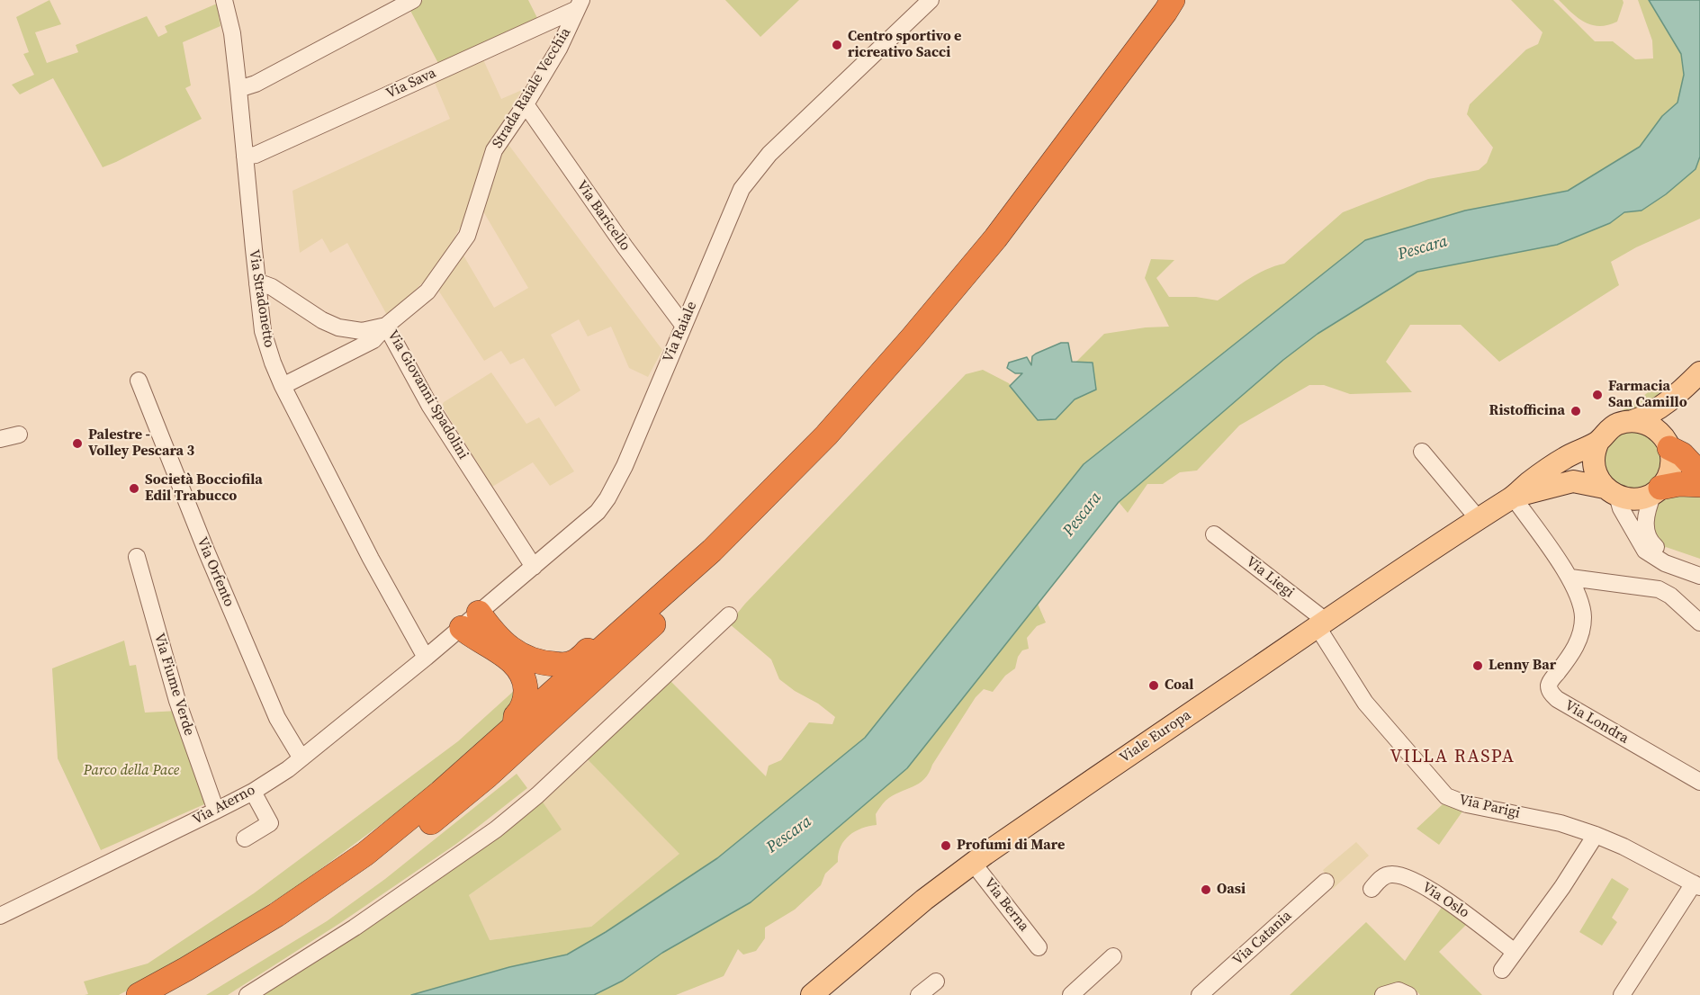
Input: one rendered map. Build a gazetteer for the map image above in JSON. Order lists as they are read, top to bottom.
{
  "streets": {
    "main road": ["Viale Europa"],
    "street": [
      "Via Sava",
      "Strada Raiale Vecchia",
      "Via Baricello",
      "Via Stradonetto",
      "Via Raiale",
      "Via Giovanni Spadolini",
      "Via Orfento",
      "Via Liegi",
      "Via Fiume Verde",
      "Via Londra",
      "Via Aterno",
      "Via Parigi",
      "Via Oslo",
      "Via Berna",
      "Via Catania"
    ]
  },
  "crossings": [
    ["Via Sava", "Strada Raiale Vecchia"],
    ["Via Sava", "Via Stradonetto"],
    ["Strada Raiale Vecchia", "Via Baricello"],
    ["Strada Raiale Vecchia", "Via Stradonetto"],
    ["Strada Raiale Vecchia", "Via Giovanni Spadolini"],
    ["Via Baricello", "Via Raiale"],
    ["Via Stradonetto", "Via Raiale"],
    ["Via Stradonetto", "Via Giovanni Spadolini"],
    ["Via Stradonetto", "Via Aterno"],
    ["Via Raiale", "Via Giovanni Spadolini"],
    ["Via Raiale", "Via Aterno"],
    ["Via Orfento", "Via Aterno"],
    ["Via Liegi", "Viale Europa"],
    ["Via Liegi", "Via Parigi"],
    ["Via Fiume Verde", "Via Aterno"],
    ["Via Londra", "Viale Europa"],
    ["Viale Europa", "Via Parigi"],
    ["Viale Europa", "Via Berna"]
  ],
  "districts": ["VILLA RASPA"],
  "water": ["Pescara"],
  "parks": ["Parco della Pace"],
  "places": [
    "Centro sportivo e ricreativo Sacci",
    "Farmacia San Camillo",
    "Ristofficina",
    "Palestre - Volley Pescara 3",
    "Società Bocciofila Edil Trabucco",
    "Lenny Bar",
    "Coal",
    "Profumi di Mare",
    "Oasi"
  ]
}
